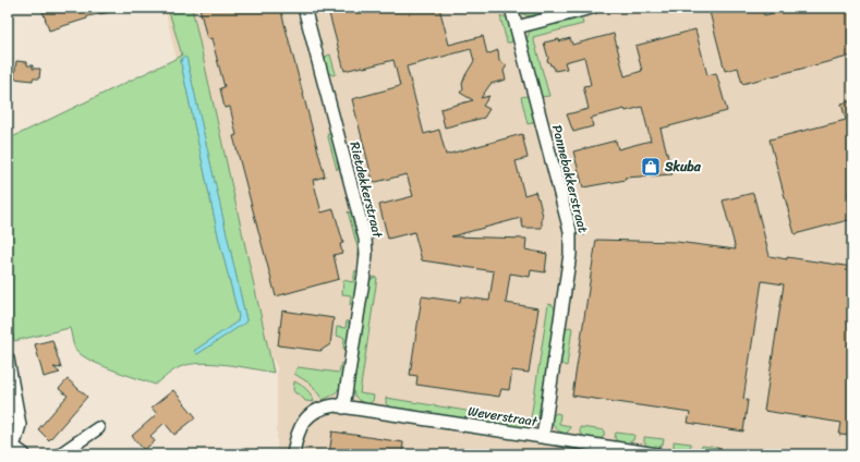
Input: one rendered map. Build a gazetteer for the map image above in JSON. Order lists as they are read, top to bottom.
{
  "streets": {
    "street": ["Pannebakkerstraat", "Rietdekkerstraat", "Weverstraat"]
  },
  "crossings": [
    ["Pannebakkerstraat", "Weverstraat"],
    ["Rietdekkerstraat", "Weverstraat"]
  ],
  "places": {
    "shop": ["Skuba"]
  }
}
